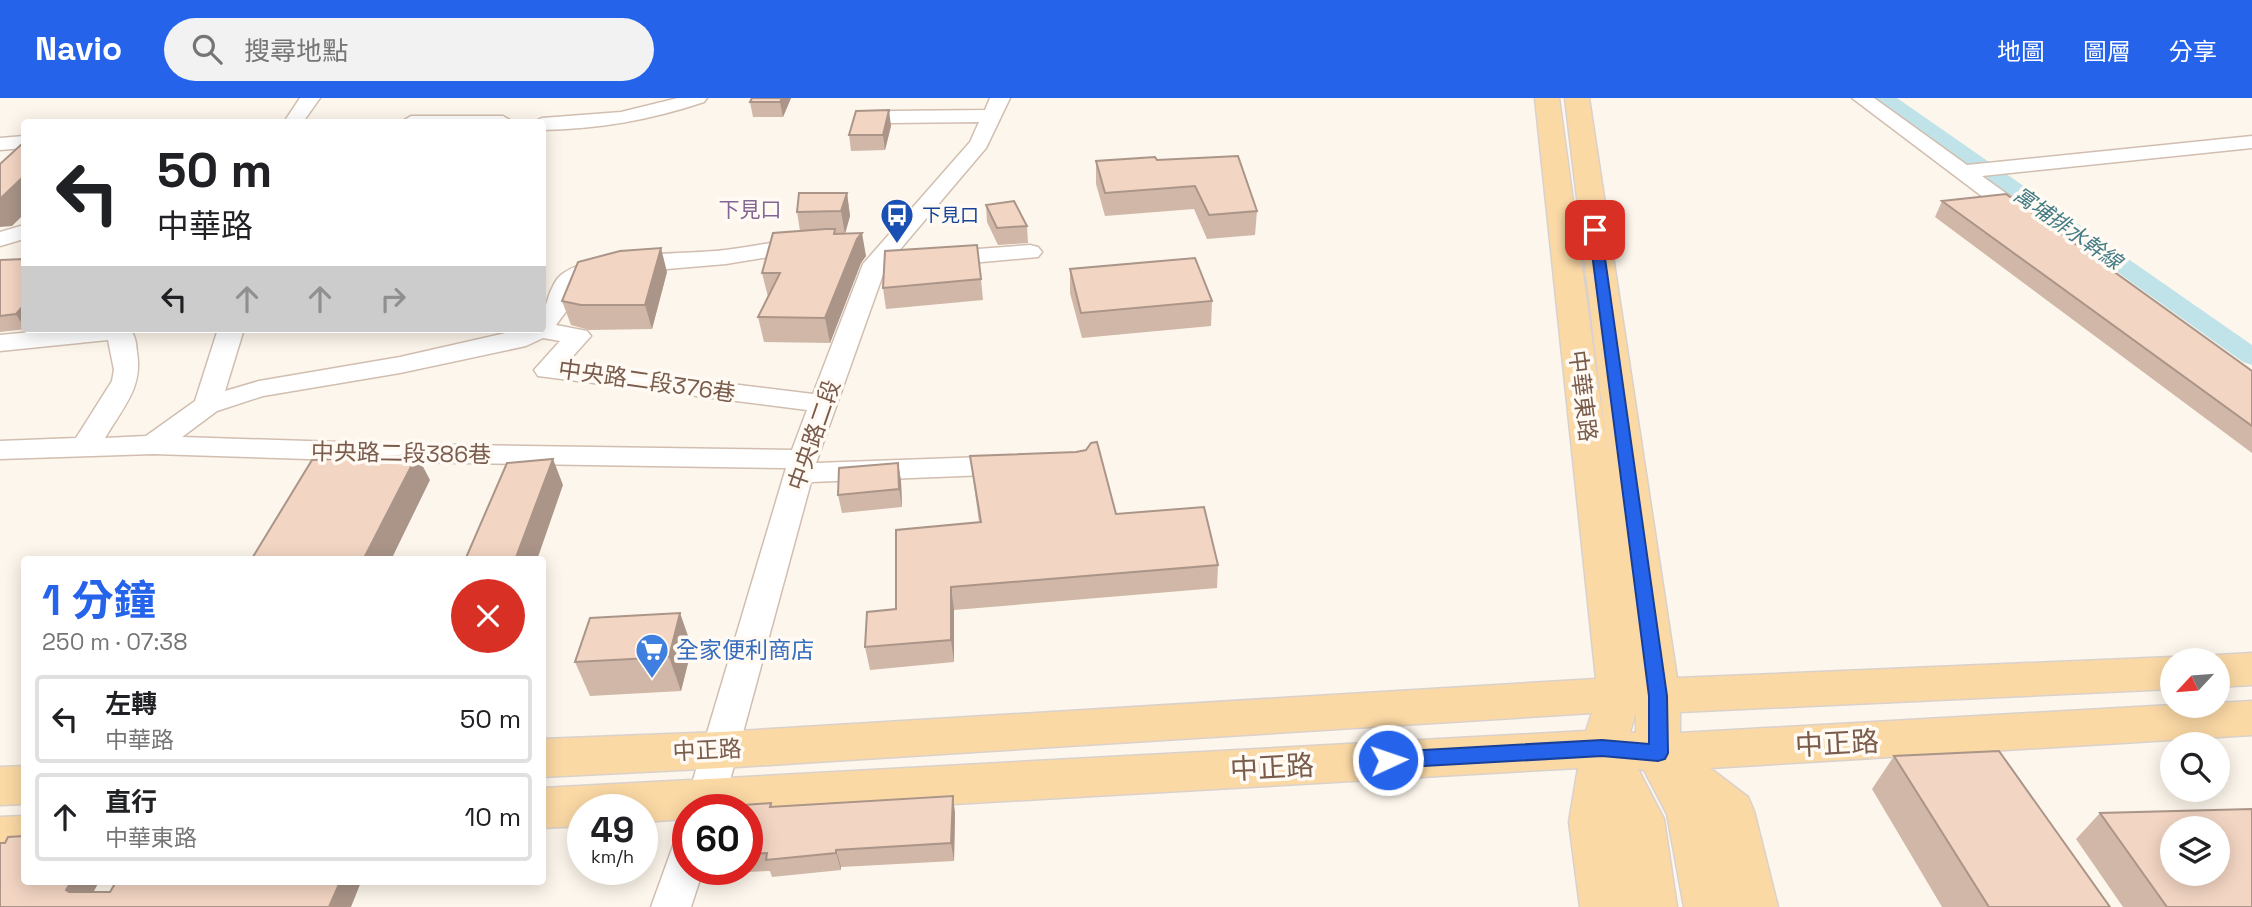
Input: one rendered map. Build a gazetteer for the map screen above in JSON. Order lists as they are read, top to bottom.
{
  "streets": {
    "main road": ["中華東路", "中正路"],
    "street": ["中央路二段376巷", "中央路二段", "中央路二段386巷"]
  },
  "crossings": [
    ["中央路二段376巷", "中央路二段"],
    ["中華東路", "中正路"],
    ["中央路二段", "中央路二段386巷"],
    ["中央路二段", "中正路"]
  ],
  "districts": ["下見口"],
  "water": ["寓埔排水幹線"],
  "places": {
    "bus stop": ["下見口"],
    "supermarket": ["全家便利商店"]
  },
  "north": "bottom left",
  "page": {
    "header": "Navio",
    "search": "搜尋地點",
    "nav": ["地圖", "圖層", "分享"],
    "turn": ["50 m", "中華路"],
    "heading": ["1 分鐘", "250 m · 07:38"],
    "list": [
      {
        "name": "左轉",
        "note": "中華路",
        "value": "50 m"
      },
      {
        "name": "直行",
        "note": "中華東路",
        "value": "10 m"
      }
    ],
    "speed": "49 km/h",
    "limit": "60"
  }
}
